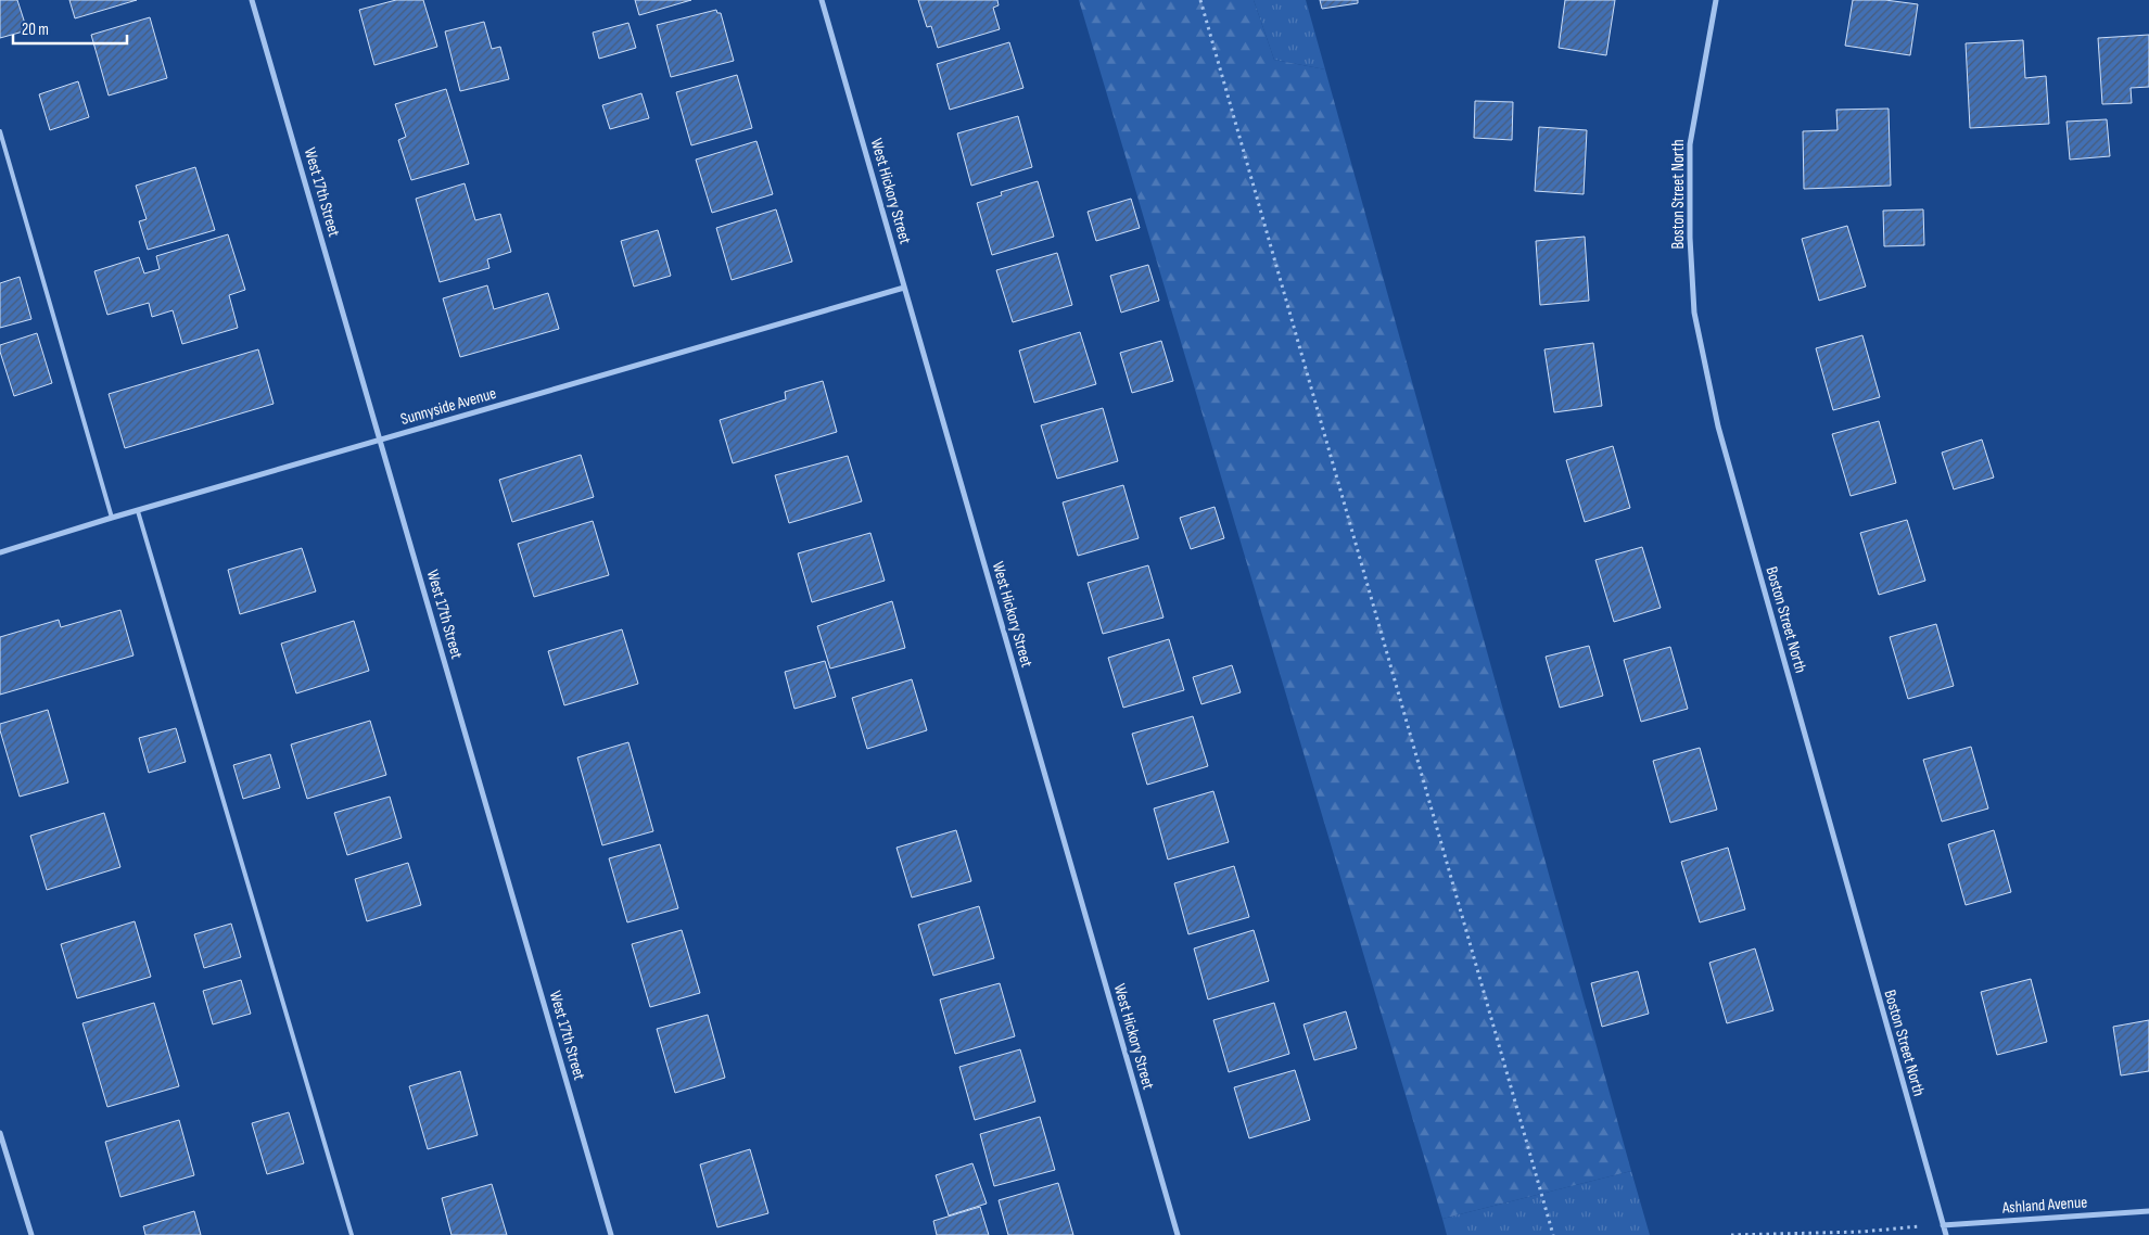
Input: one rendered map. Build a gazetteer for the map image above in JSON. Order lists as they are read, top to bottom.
{
  "streets": {
    "street": [
      "West Hickory Street",
      "West 17th Street",
      "Boston Street North",
      "Sunnyside Avenue",
      "Ashland Avenue"
    ]
  },
  "crossings": [
    ["West Hickory Street", "Sunnyside Avenue"],
    ["West 17th Street", "Sunnyside Avenue"],
    ["Boston Street North", "Ashland Avenue"]
  ],
  "scale_bar": "20 m"
}
